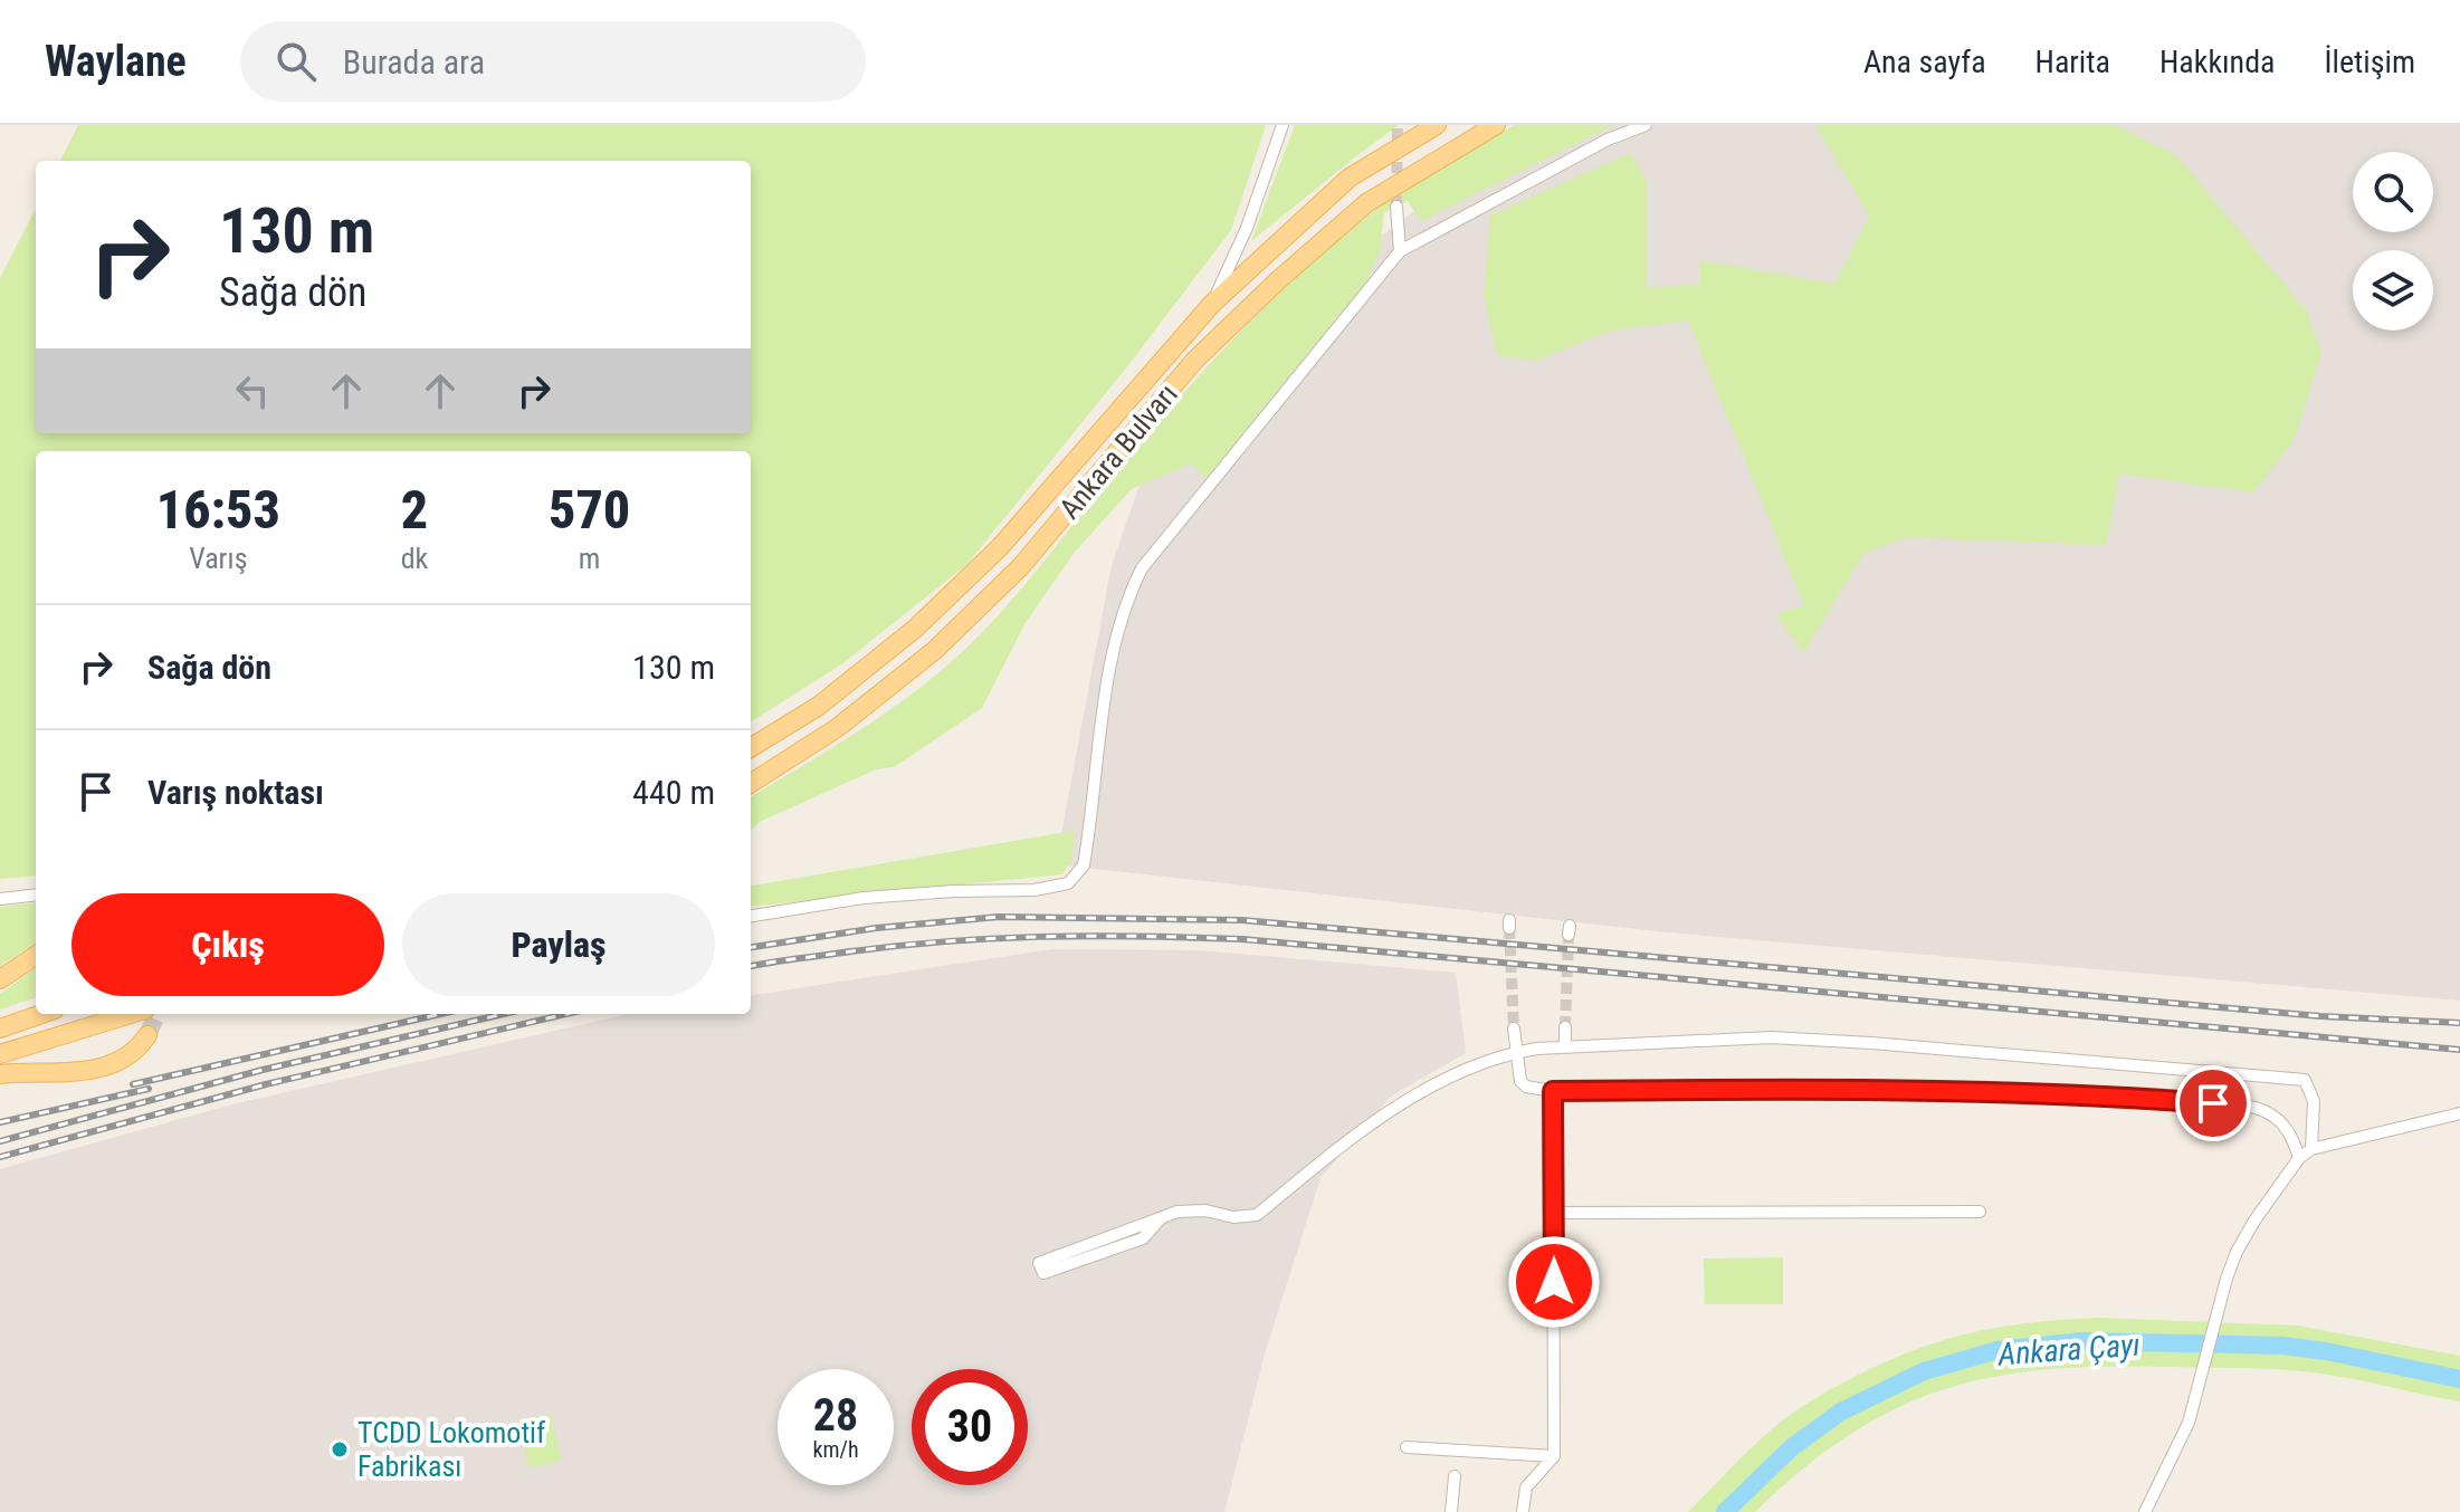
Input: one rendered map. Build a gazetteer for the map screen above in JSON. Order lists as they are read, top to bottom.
{
  "streets": {
    "main road": ["Ankara Bulvarı"]
  },
  "water": ["Ankara Çayı"],
  "places": ["TCDD Lokomotif Fabrikası"],
  "page": {
    "header": "Waylane",
    "search": "Burada ara",
    "nav": [
      "Ana sayfa",
      "Harita",
      "Hakkında",
      "İletişim"
    ],
    "turn": ["130 m", "Sağa dön"],
    "eta": [
      "16:53",
      "Varış",
      "2",
      "dk",
      "570",
      "m"
    ],
    "list": [
      {
        "name": "Sağa dön",
        "value": "130 m"
      },
      {
        "name": "Varış noktası",
        "value": "440 m"
      }
    ],
    "buttons": ["Çıkış", "Paylaş"],
    "speed": "28 km/h",
    "limit": "30"
  }
}
